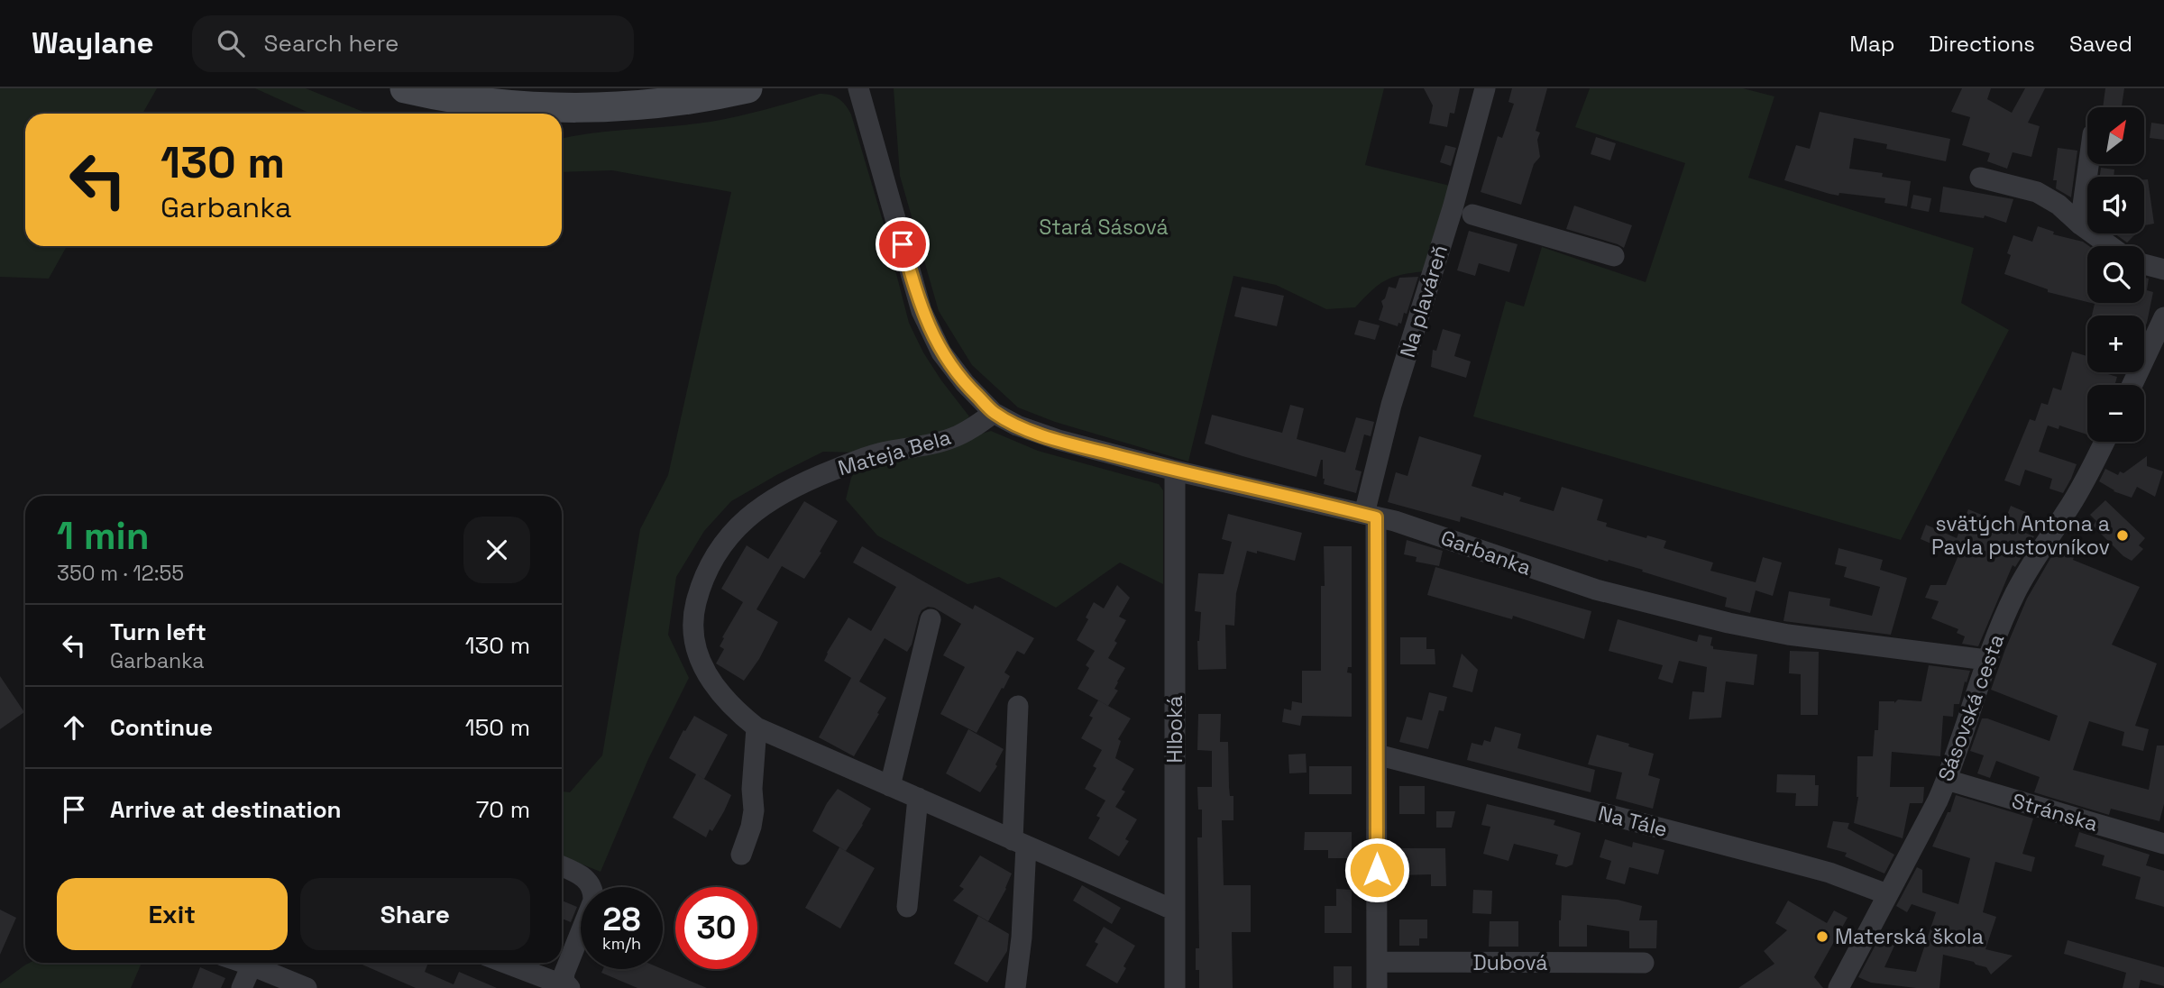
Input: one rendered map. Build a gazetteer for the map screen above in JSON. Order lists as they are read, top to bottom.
{
  "streets": {
    "street": [
      "Na plaváreň",
      "Mateja Bela",
      "Garbanka",
      "Sásovská cesta",
      "Hlboká",
      "Stránska",
      "Na Tále",
      "Dubová"
    ]
  },
  "crossings": [
    ["Na plaváreň", "Garbanka"],
    ["Na plaváreň", "Na Tále"],
    ["Na plaváreň", "Dubová"],
    ["Mateja Bela", "Garbanka"],
    ["Mateja Bela", "Hlboká"],
    ["Garbanka", "Sásovská cesta"],
    ["Garbanka", "Hlboká"],
    ["Sásovská cesta", "Stránska"],
    ["Sásovská cesta", "Na Tále"]
  ],
  "parks": ["Stará Sásová"],
  "places": ["svätých Antona a Pavla pustovníkov", "Materská škola"],
  "north": "top right",
  "page": {
    "header": "Waylane",
    "search": "Search here",
    "nav": ["Map", "Directions", "Saved"],
    "map_buttons": ["+", "−"],
    "turn": ["130 m", "Garbanka"],
    "heading": ["1 min", "350 m · 12:55"],
    "list": [
      {
        "name": "Turn left",
        "note": "Garbanka",
        "value": "130 m"
      },
      {
        "name": "Continue",
        "value": "150 m"
      },
      {
        "name": "Arrive at destination",
        "value": "70 m"
      }
    ],
    "buttons": ["Exit", "Share"],
    "speed": "28 km/h",
    "limit": "30"
  }
}
